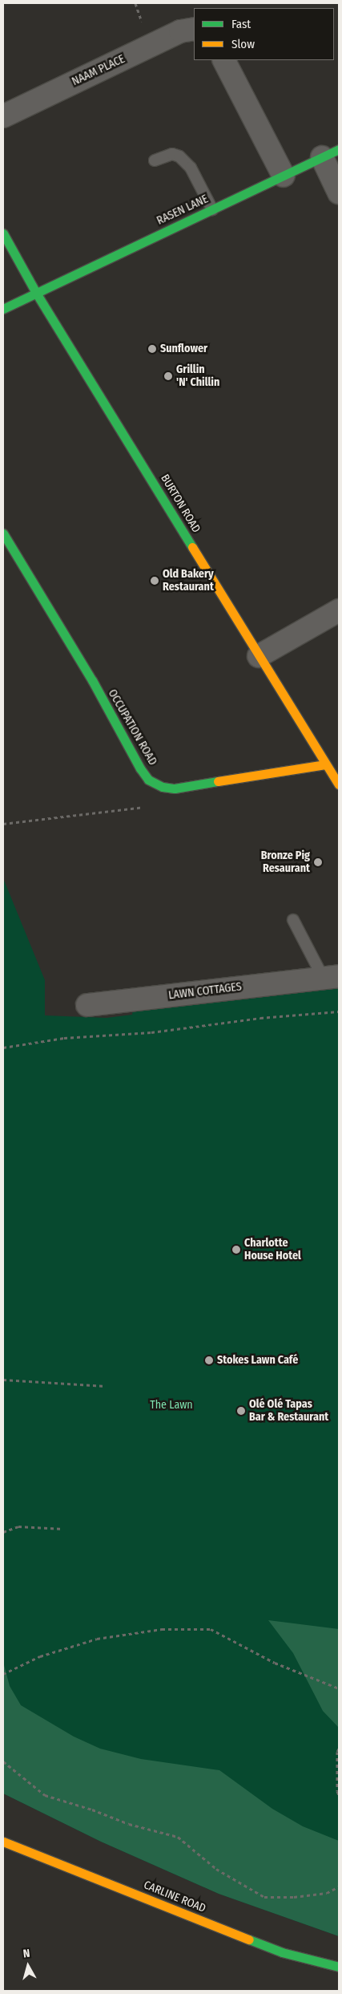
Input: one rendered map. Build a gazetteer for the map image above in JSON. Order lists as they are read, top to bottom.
{
  "streets": {
    "street": [
      "NAAM PLACE",
      "RASEN LANE",
      "BURTON ROAD",
      "OCCUPATION ROAD",
      "LAWN COTTAGES",
      "CARLINE ROAD"
    ]
  },
  "crossings": [
    ["RASEN LANE", "BURTON ROAD"],
    ["BURTON ROAD", "OCCUPATION ROAD"]
  ],
  "parks": ["The Lawn"],
  "places": [
    "Sunflower",
    "Grillin 'N' Chillin",
    "Old Bakery Restaurant",
    "Bronze Pig Resaurant",
    "Charlotte House Hotel",
    "Stokes Lawn Café",
    "Olé Olé Tapas Bar & Restaurant"
  ],
  "legend": ["Fast", "Slow"],
  "north": "top"
}
